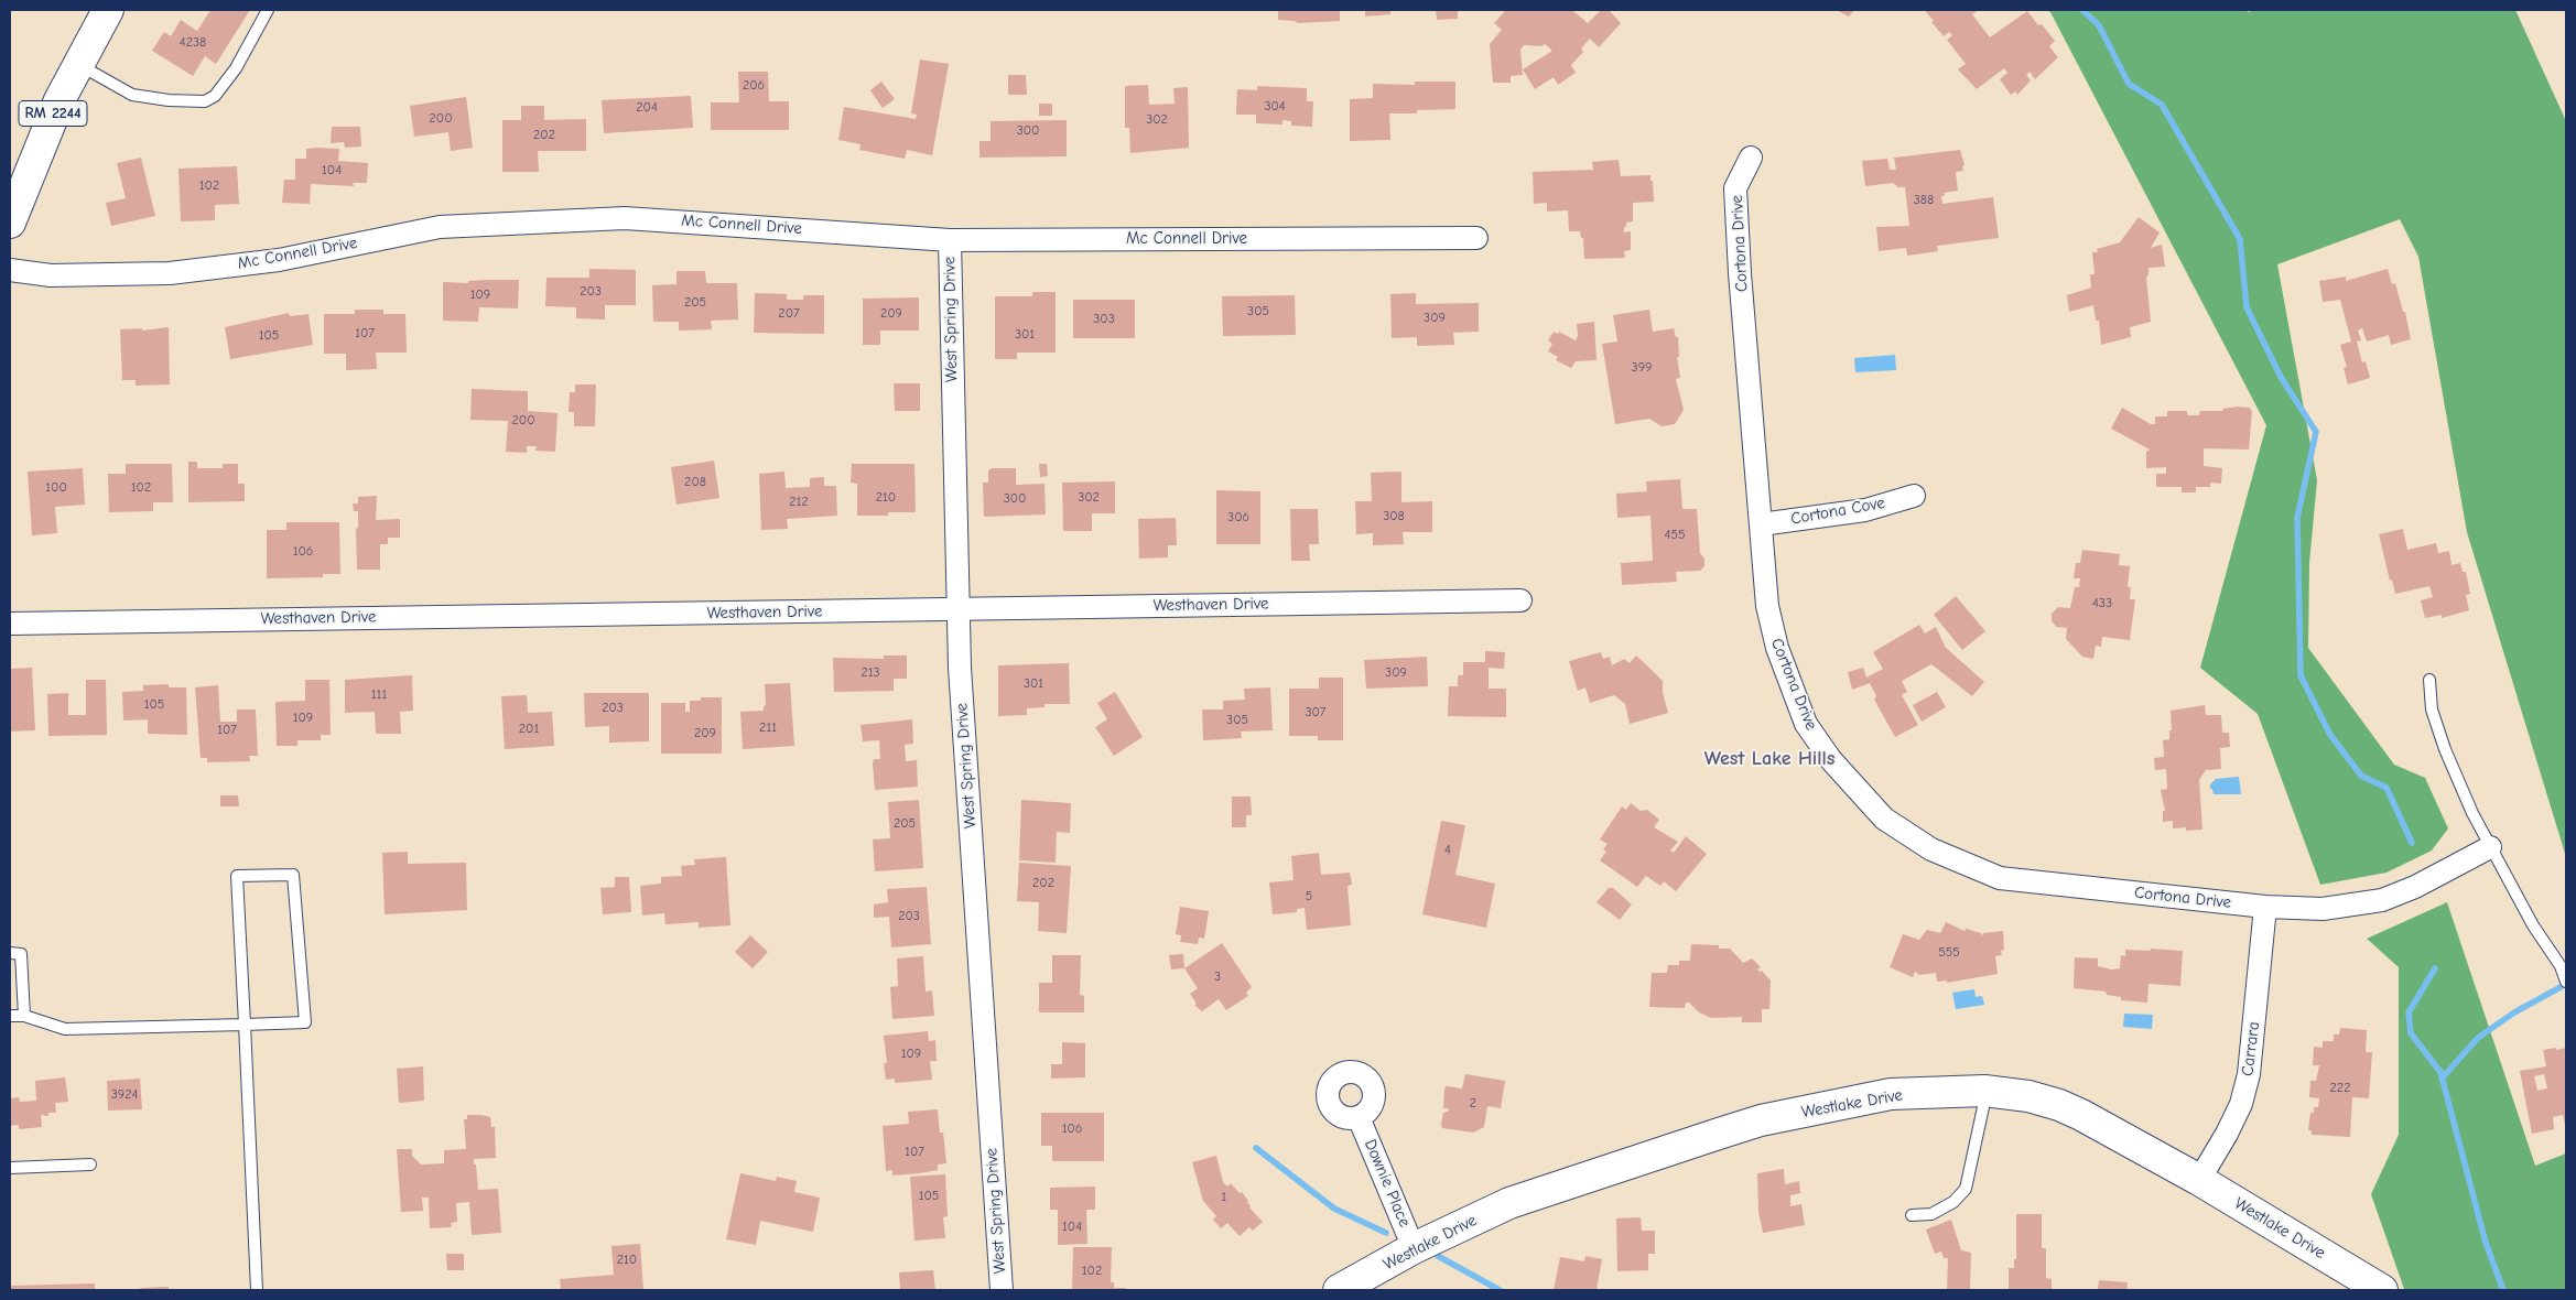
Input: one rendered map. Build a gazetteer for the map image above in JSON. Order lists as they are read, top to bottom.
{
  "streets": {
    "street": [
      "RM 2244",
      "Mc Connell Drive",
      "Cortona Drive",
      "West Spring Drive",
      "Cortona Cove",
      "Westhaven Drive",
      "Carrara",
      "Westlake Drive",
      "Downie Place"
    ]
  },
  "crossings": [
    ["Mc Connell Drive", "West Spring Drive"],
    ["Cortona Drive", "Cortona Cove"],
    ["Cortona Drive", "Carrara"],
    ["West Spring Drive", "Westhaven Drive"],
    ["Carrara", "Westlake Drive"],
    ["Westlake Drive", "Downie Place"]
  ],
  "districts": ["West Lake Hills"],
  "house_numbers": [
    "4238",
    "206",
    "304",
    "204",
    "200",
    "302",
    "300",
    "202",
    "104",
    "102",
    "388",
    "203",
    "109",
    "205",
    "305",
    "207",
    "209",
    "309",
    "303",
    "107",
    "301",
    "105",
    "399",
    "200",
    "208",
    "100",
    "102",
    "210",
    "302",
    "300",
    "212",
    "308",
    "306",
    "455",
    "106",
    "433",
    "213",
    "309",
    "301",
    "111",
    "105",
    "203",
    "307",
    "109",
    "305",
    "211",
    "201",
    "107",
    "209",
    "205",
    "4",
    "202",
    "5",
    "203",
    "555",
    "3",
    "109",
    "222",
    "3924",
    "2",
    "106",
    "107",
    "105",
    "1",
    "104",
    "210",
    "102"
  ]
}
